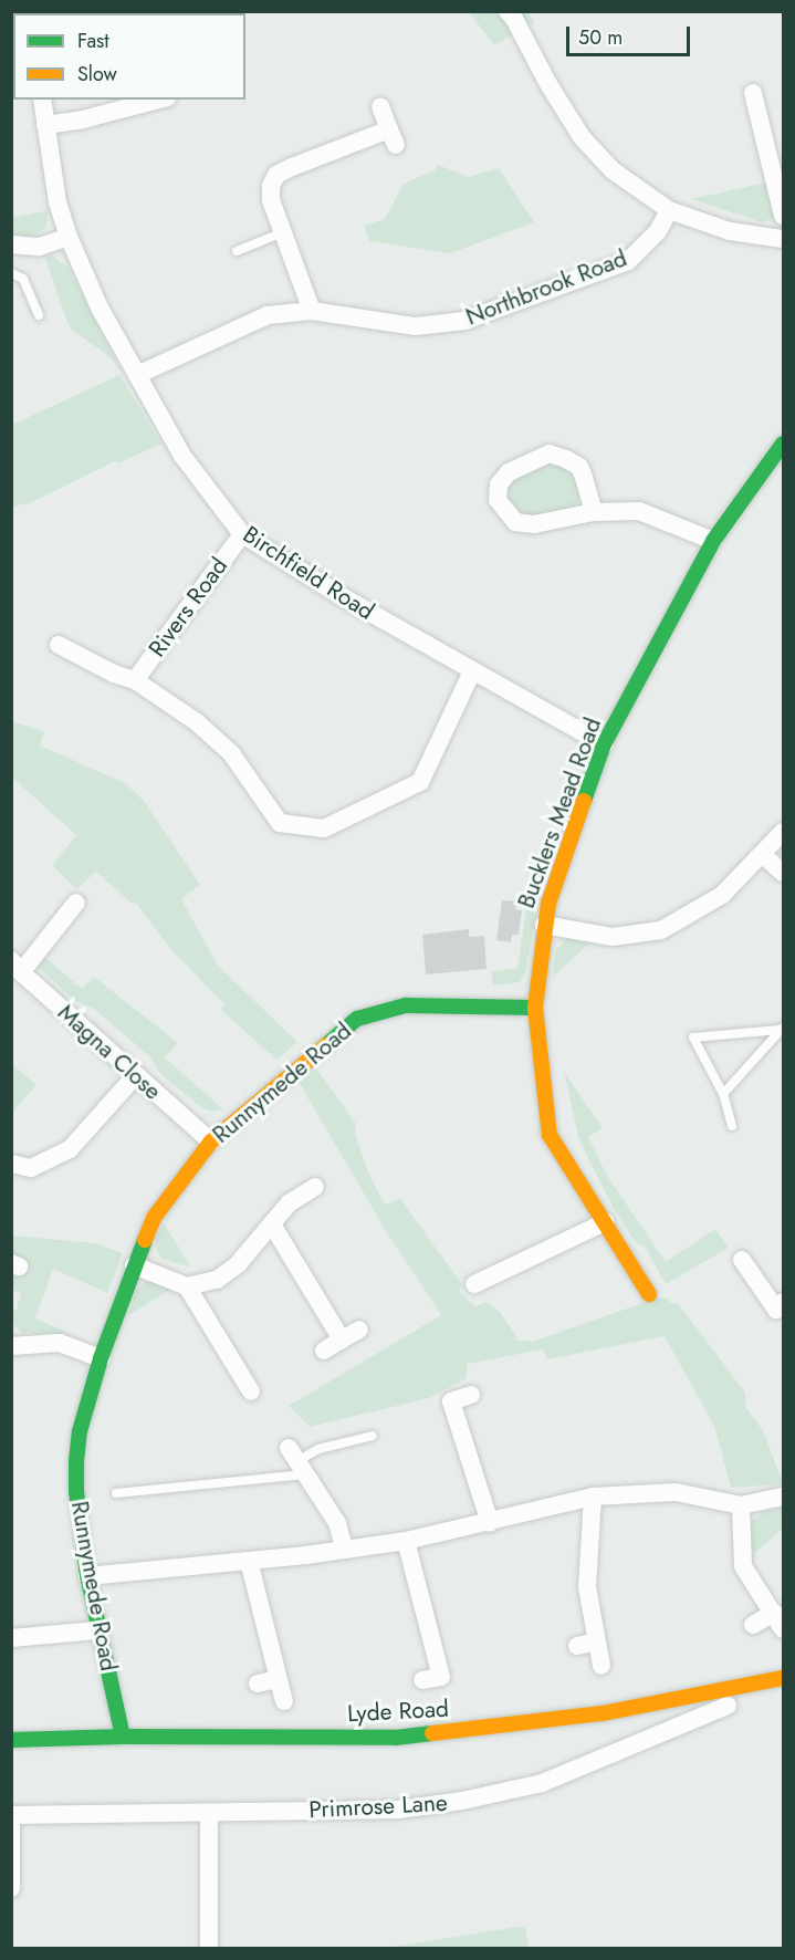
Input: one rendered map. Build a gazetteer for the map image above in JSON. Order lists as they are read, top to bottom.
{
  "streets": {
    "street": [
      "Northbrook Road",
      "Birchfield Road",
      "Rivers Road",
      "Bucklers Mead Road",
      "Magna Close",
      "Runnymede Road",
      "Lyde Road",
      "Primrose Lane"
    ]
  },
  "crossings": [
    ["Northbrook Road", "Birchfield Road"],
    ["Birchfield Road", "Rivers Road"],
    ["Birchfield Road", "Bucklers Mead Road"],
    ["Bucklers Mead Road", "Runnymede Road"],
    ["Magna Close", "Runnymede Road"],
    ["Runnymede Road", "Lyde Road"]
  ],
  "legend": ["Fast", "Slow"],
  "scale_bar": "50 m"
}
